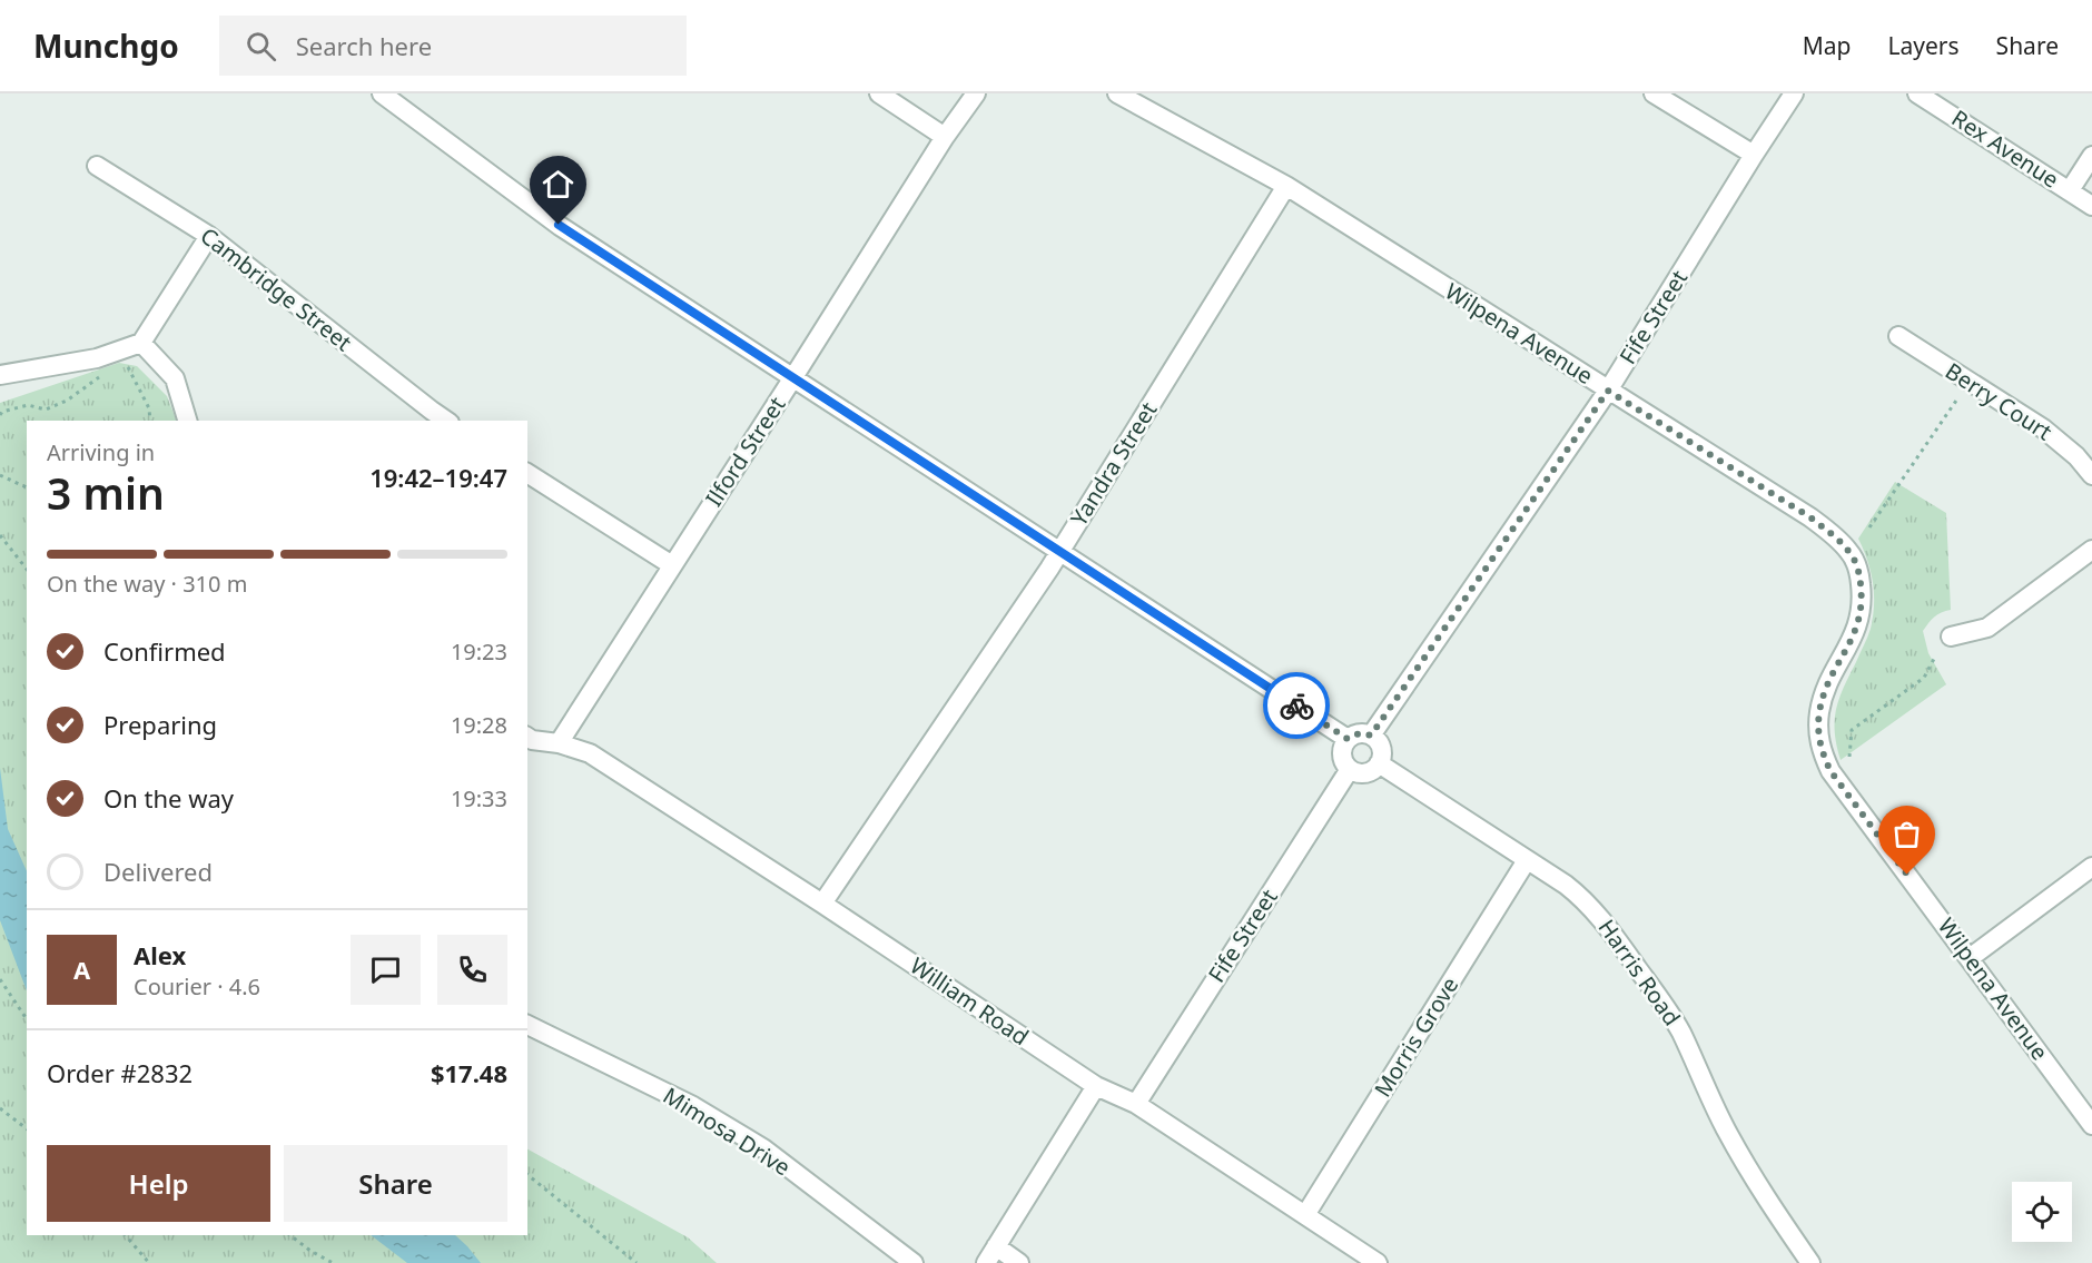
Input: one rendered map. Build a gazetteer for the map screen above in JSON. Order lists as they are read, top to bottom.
{
  "streets": {
    "street": [
      "Rex Avenue",
      "Cambridge Street",
      "Fife Street",
      "Wilpena Avenue",
      "Berry Court",
      "Ilford Street",
      "Yandra Street",
      "Harris Road",
      "William Road",
      "Morris Grove",
      "Mimosa Drive"
    ]
  },
  "crossings": [
    ["Fife Street", "Wilpena Avenue"],
    ["Fife Street", "Harris Road"],
    ["Fife Street", "William Road"],
    ["Wilpena Avenue", "Yandra Street"],
    ["Ilford Street", "William Road"],
    ["Yandra Street", "William Road"],
    ["Harris Road", "Morris Grove"],
    ["William Road", "Morris Grove"]
  ],
  "page": {
    "header": "Munchgo",
    "search": "Search here",
    "nav": ["Map", "Layers", "Share"],
    "heading": ["3 min", "Arriving in", "19:42–19:47"],
    "panel": [
      "Alex",
      "Courier · 4.6",
      "Order #2832",
      "$17.48"
    ],
    "bar": "On the way · 310 m",
    "list": [
      ["Confirmed", "19:23"],
      ["Preparing", "19:28"],
      ["On the way", "19:33"],
      "Delivered"
    ],
    "round": "A",
    "buttons": ["Help", "Share"]
  }
}
